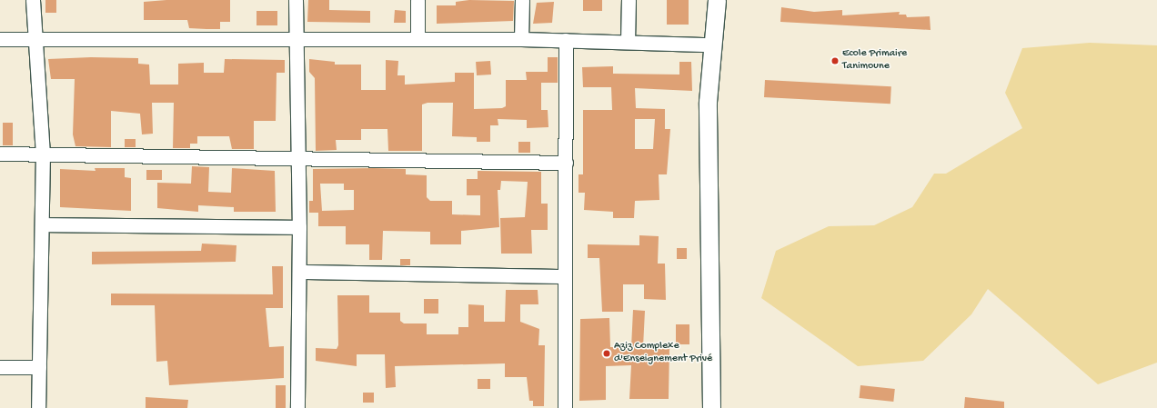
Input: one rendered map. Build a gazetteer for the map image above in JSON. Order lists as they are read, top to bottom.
{
  "places": ["Ecole Primaire Tanimoune", "Aziz Complexe d'Enseignement Privé"]
}
